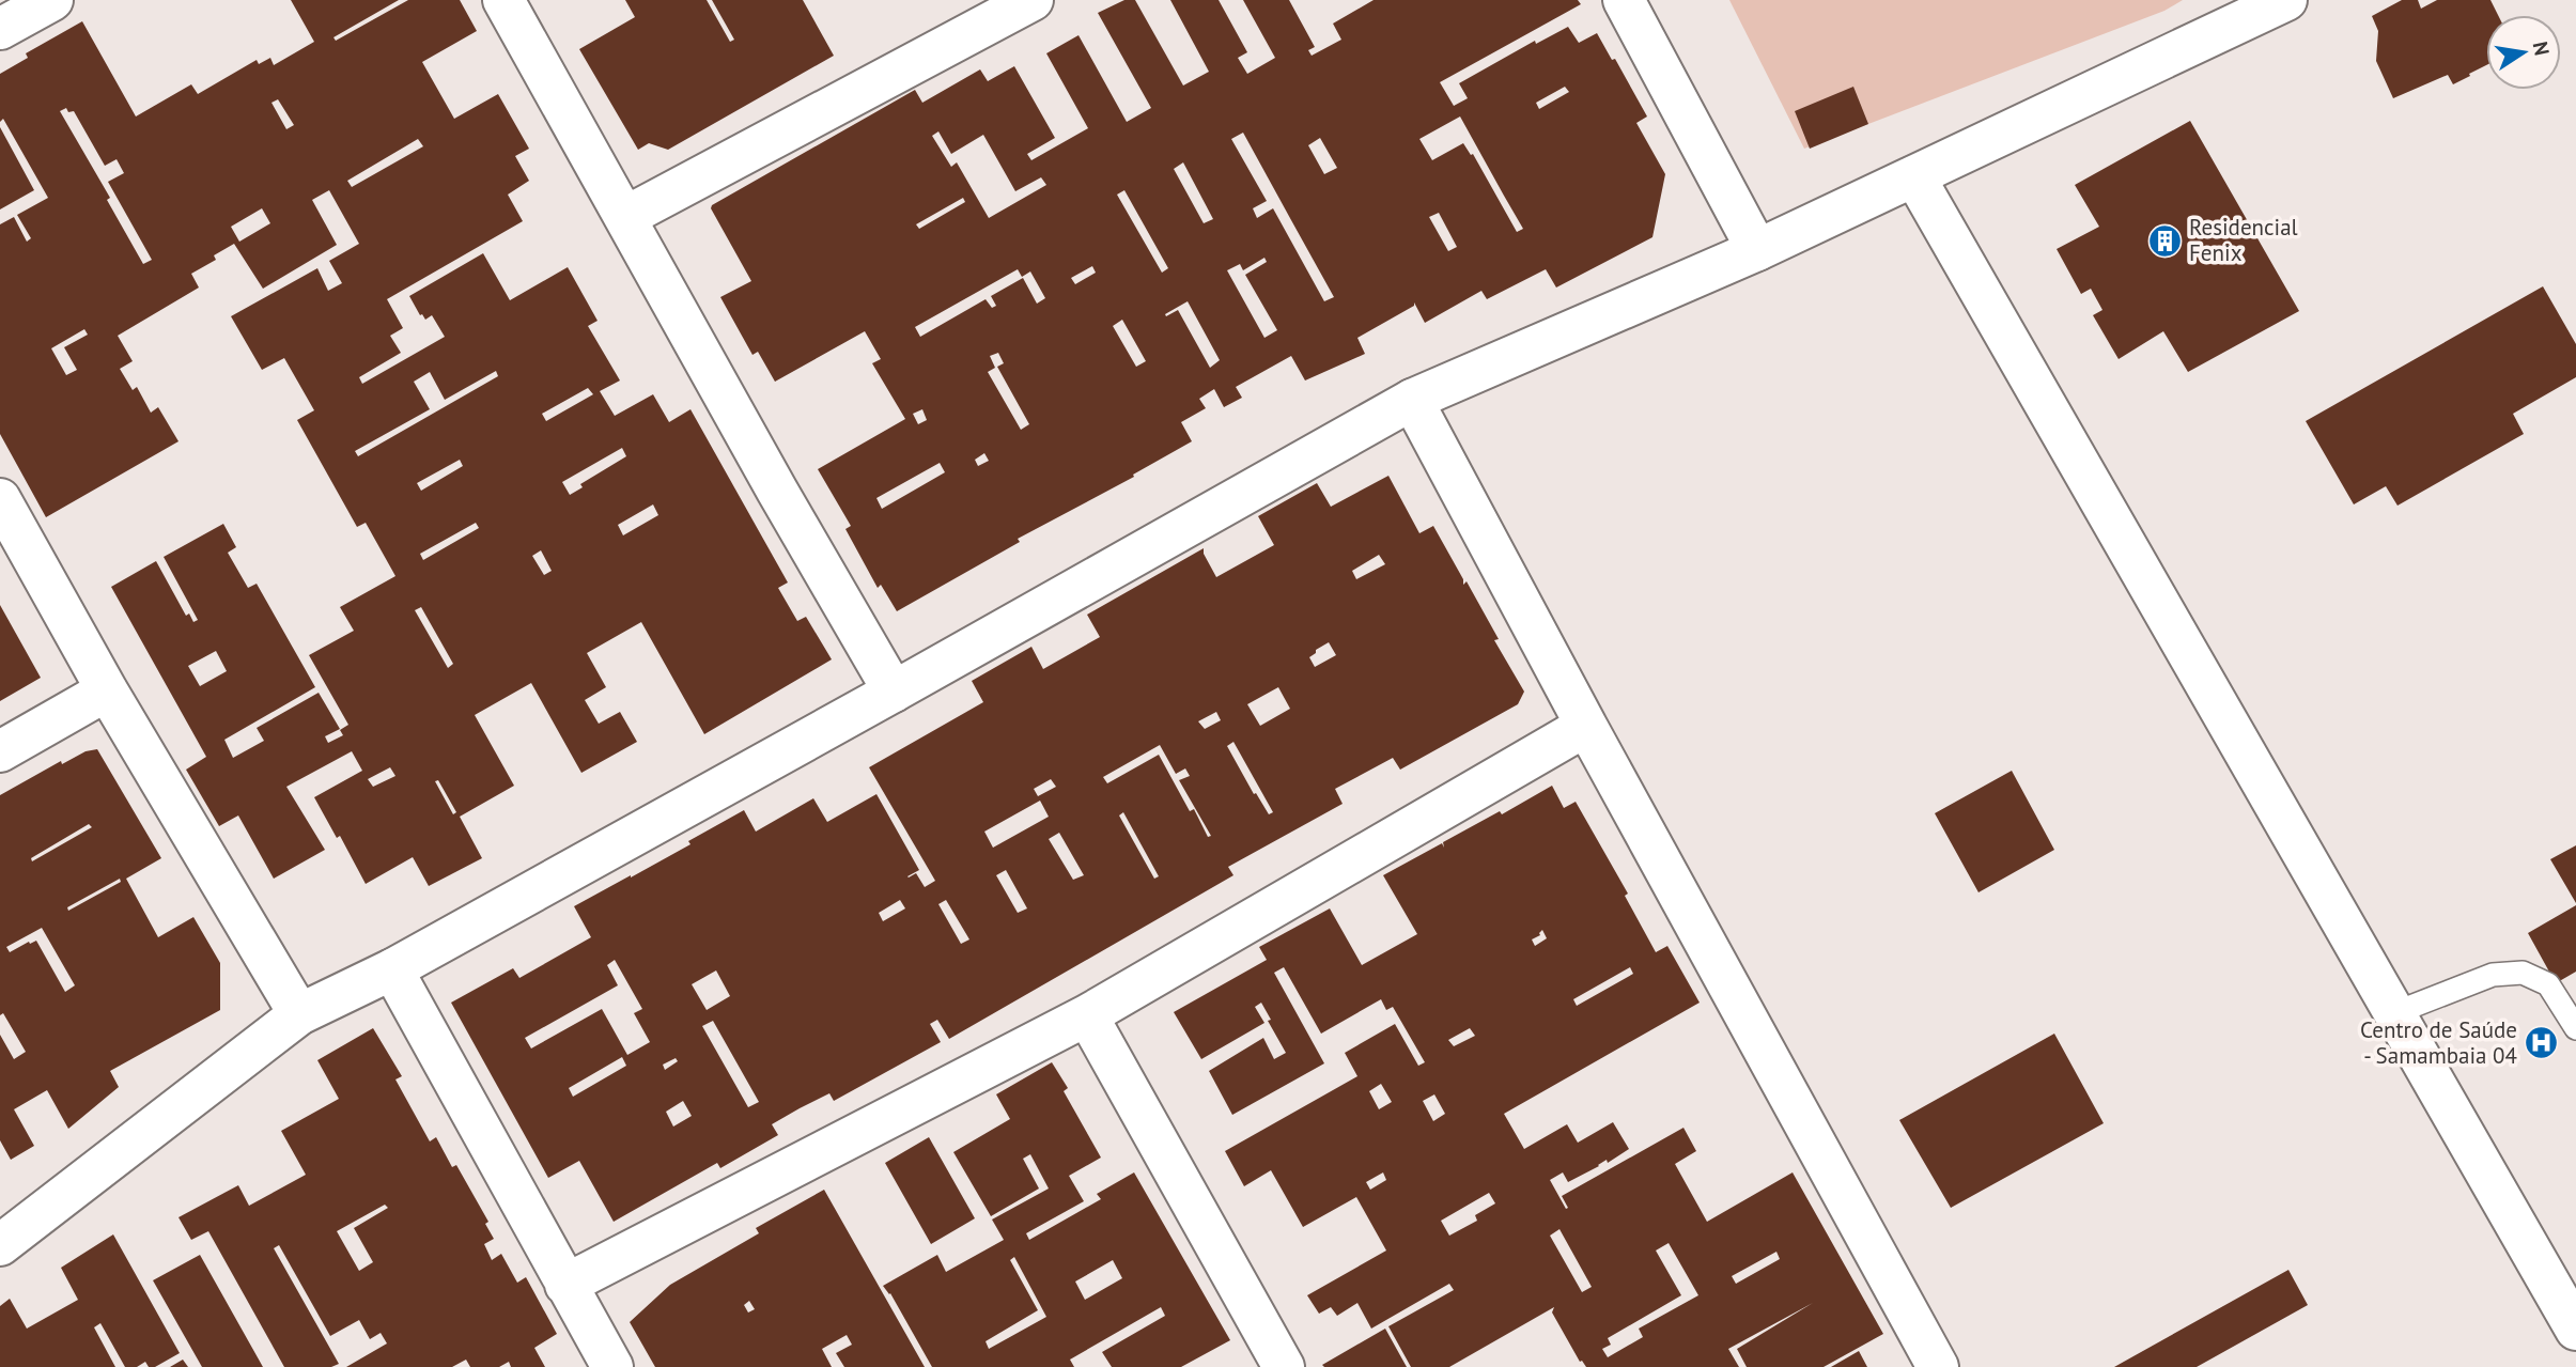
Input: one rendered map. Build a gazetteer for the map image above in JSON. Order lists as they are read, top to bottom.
{
  "places": {
    "building": ["Residencial Fenix"],
    "hospital": ["Centro de Saúde - Samambaia 04"]
  },
  "north": "right"
}
